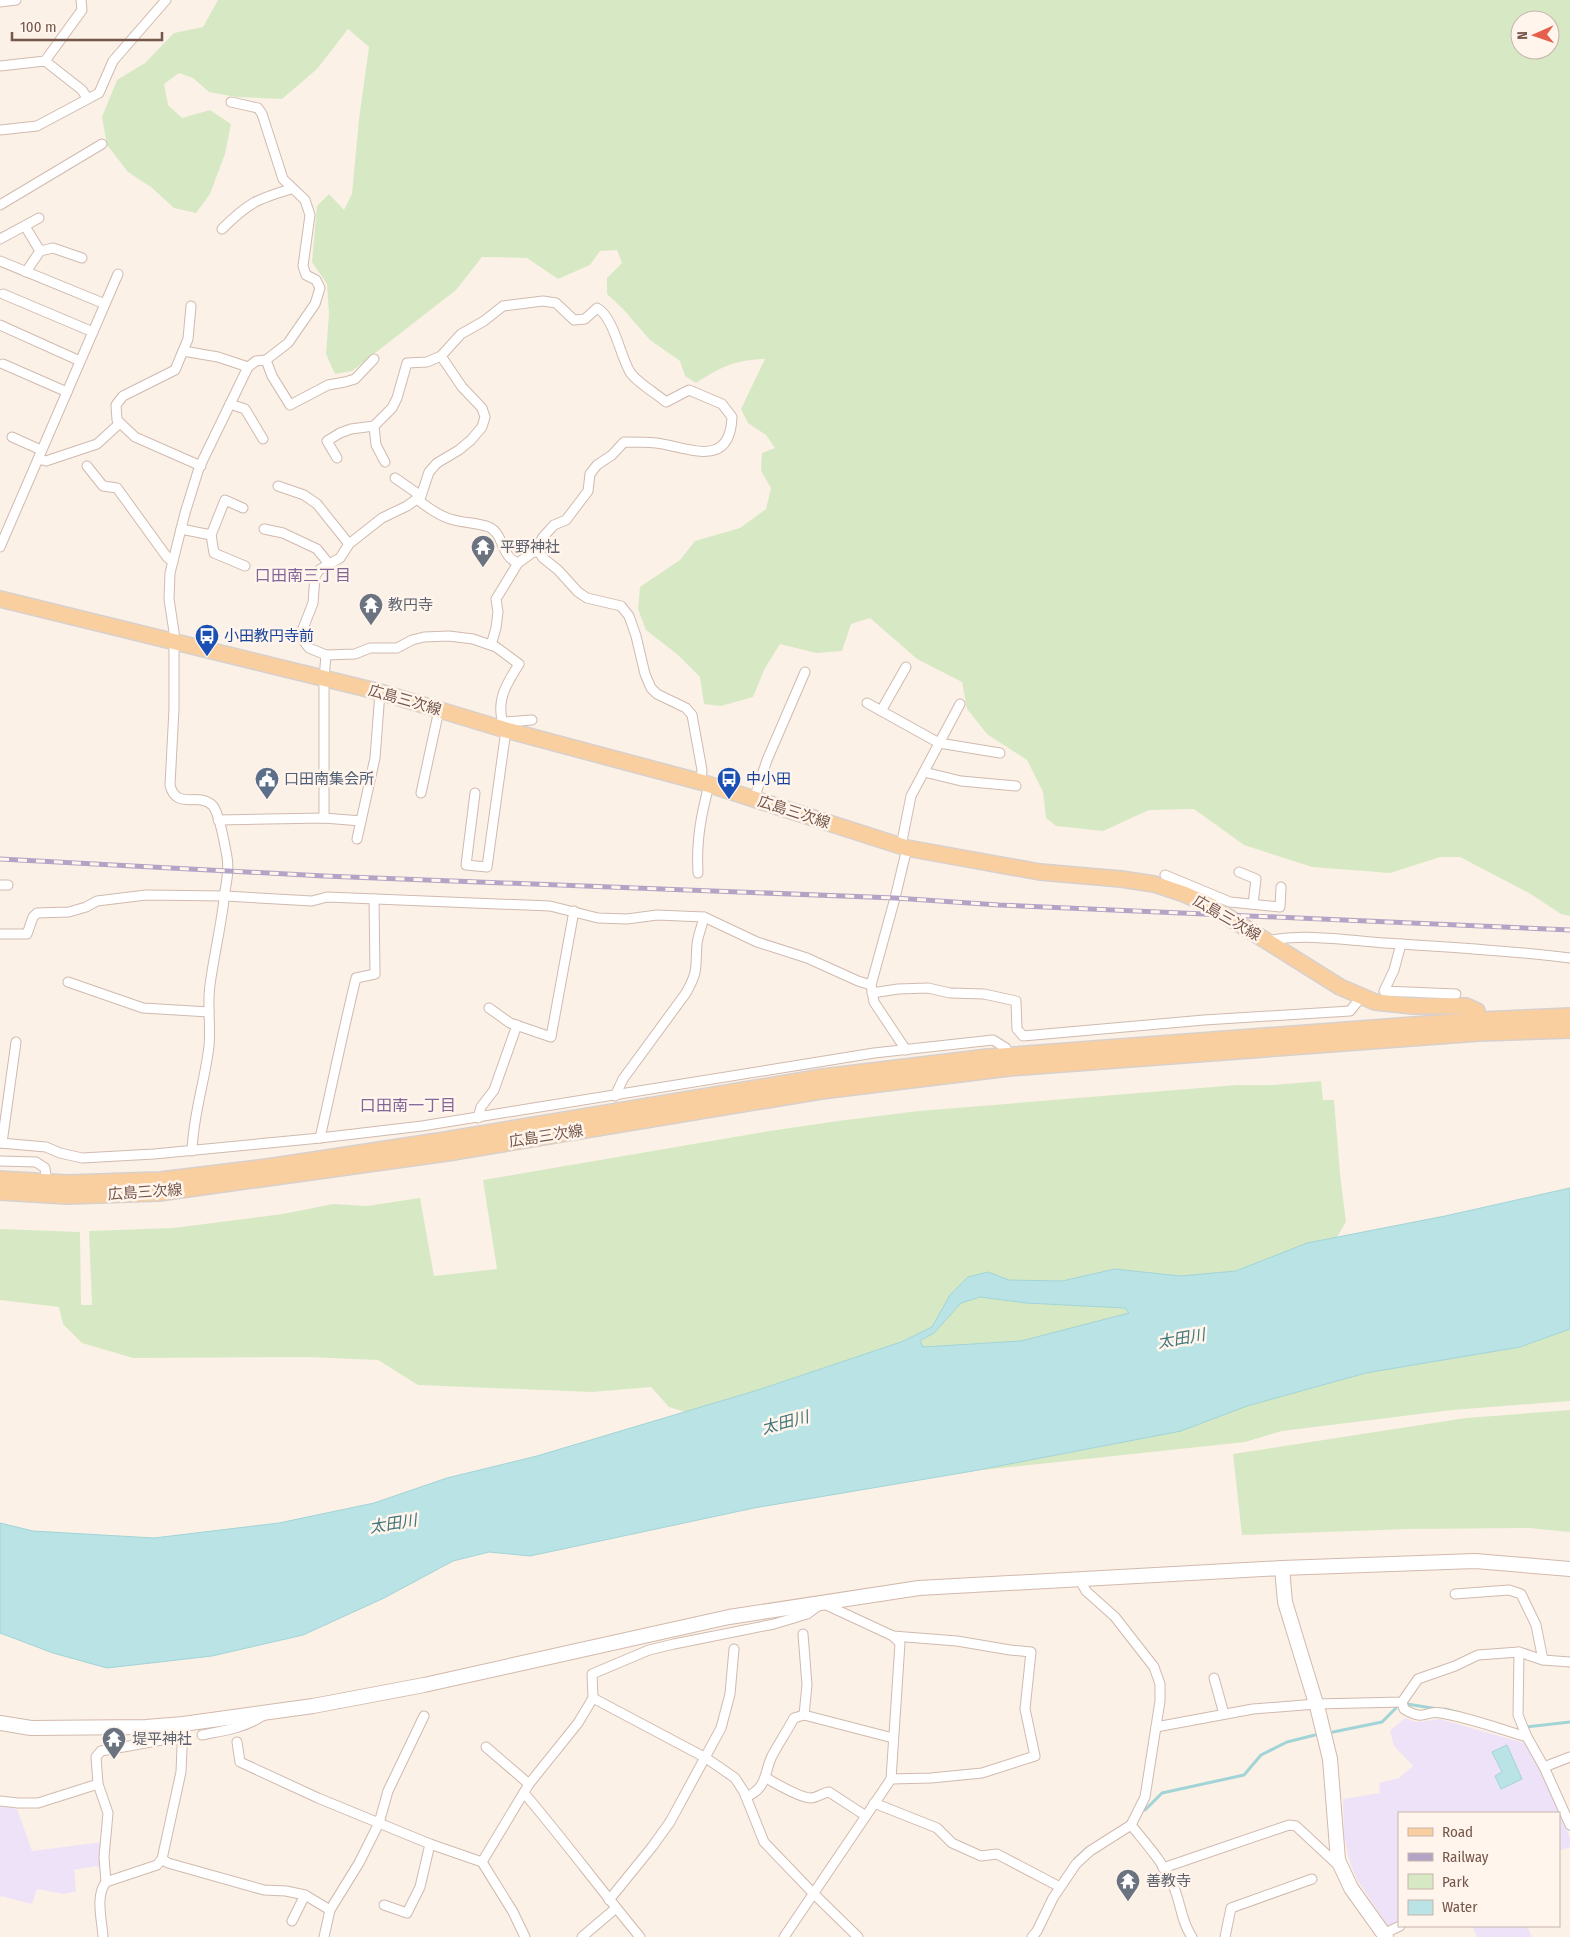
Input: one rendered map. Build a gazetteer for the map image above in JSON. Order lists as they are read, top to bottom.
{
  "streets": {
    "main road": ["広島三次線"]
  },
  "districts": ["口田南三丁目", "口田南一丁目"],
  "water": ["太田川"],
  "places": {
    "temple": [
      "平野神社",
      "教円寺",
      "堤平神社",
      "善教寺"
    ],
    "bus stop": ["小田教円寺前", "中小田"],
    "public building": ["口田南集会所"]
  },
  "legend": [
    "Road",
    "Railway",
    "Park",
    "Water"
  ],
  "scale_bar": "100 m",
  "north": "left"
}
